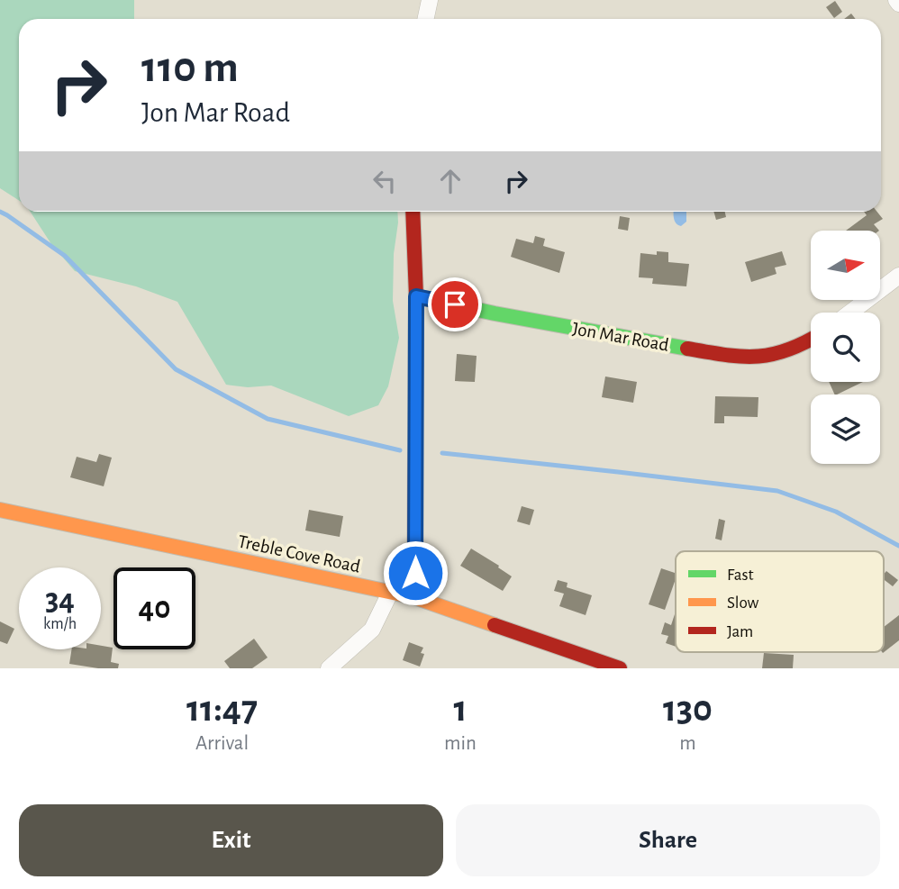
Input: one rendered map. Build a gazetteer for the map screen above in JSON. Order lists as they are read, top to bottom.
{
  "streets": {
    "street": ["Jon Mar Road", "Treble Cove Road"]
  },
  "legend": ["Fast", "Slow", "Jam"],
  "north": "right",
  "page": {
    "turn": ["110 m", "Jon Mar Road"],
    "speed": "34 km/h",
    "limit": "40",
    "eta": [
      "11:47",
      "Arrival",
      "1",
      "min",
      "130",
      "m"
    ],
    "buttons": ["Exit", "Share"]
  }
}
